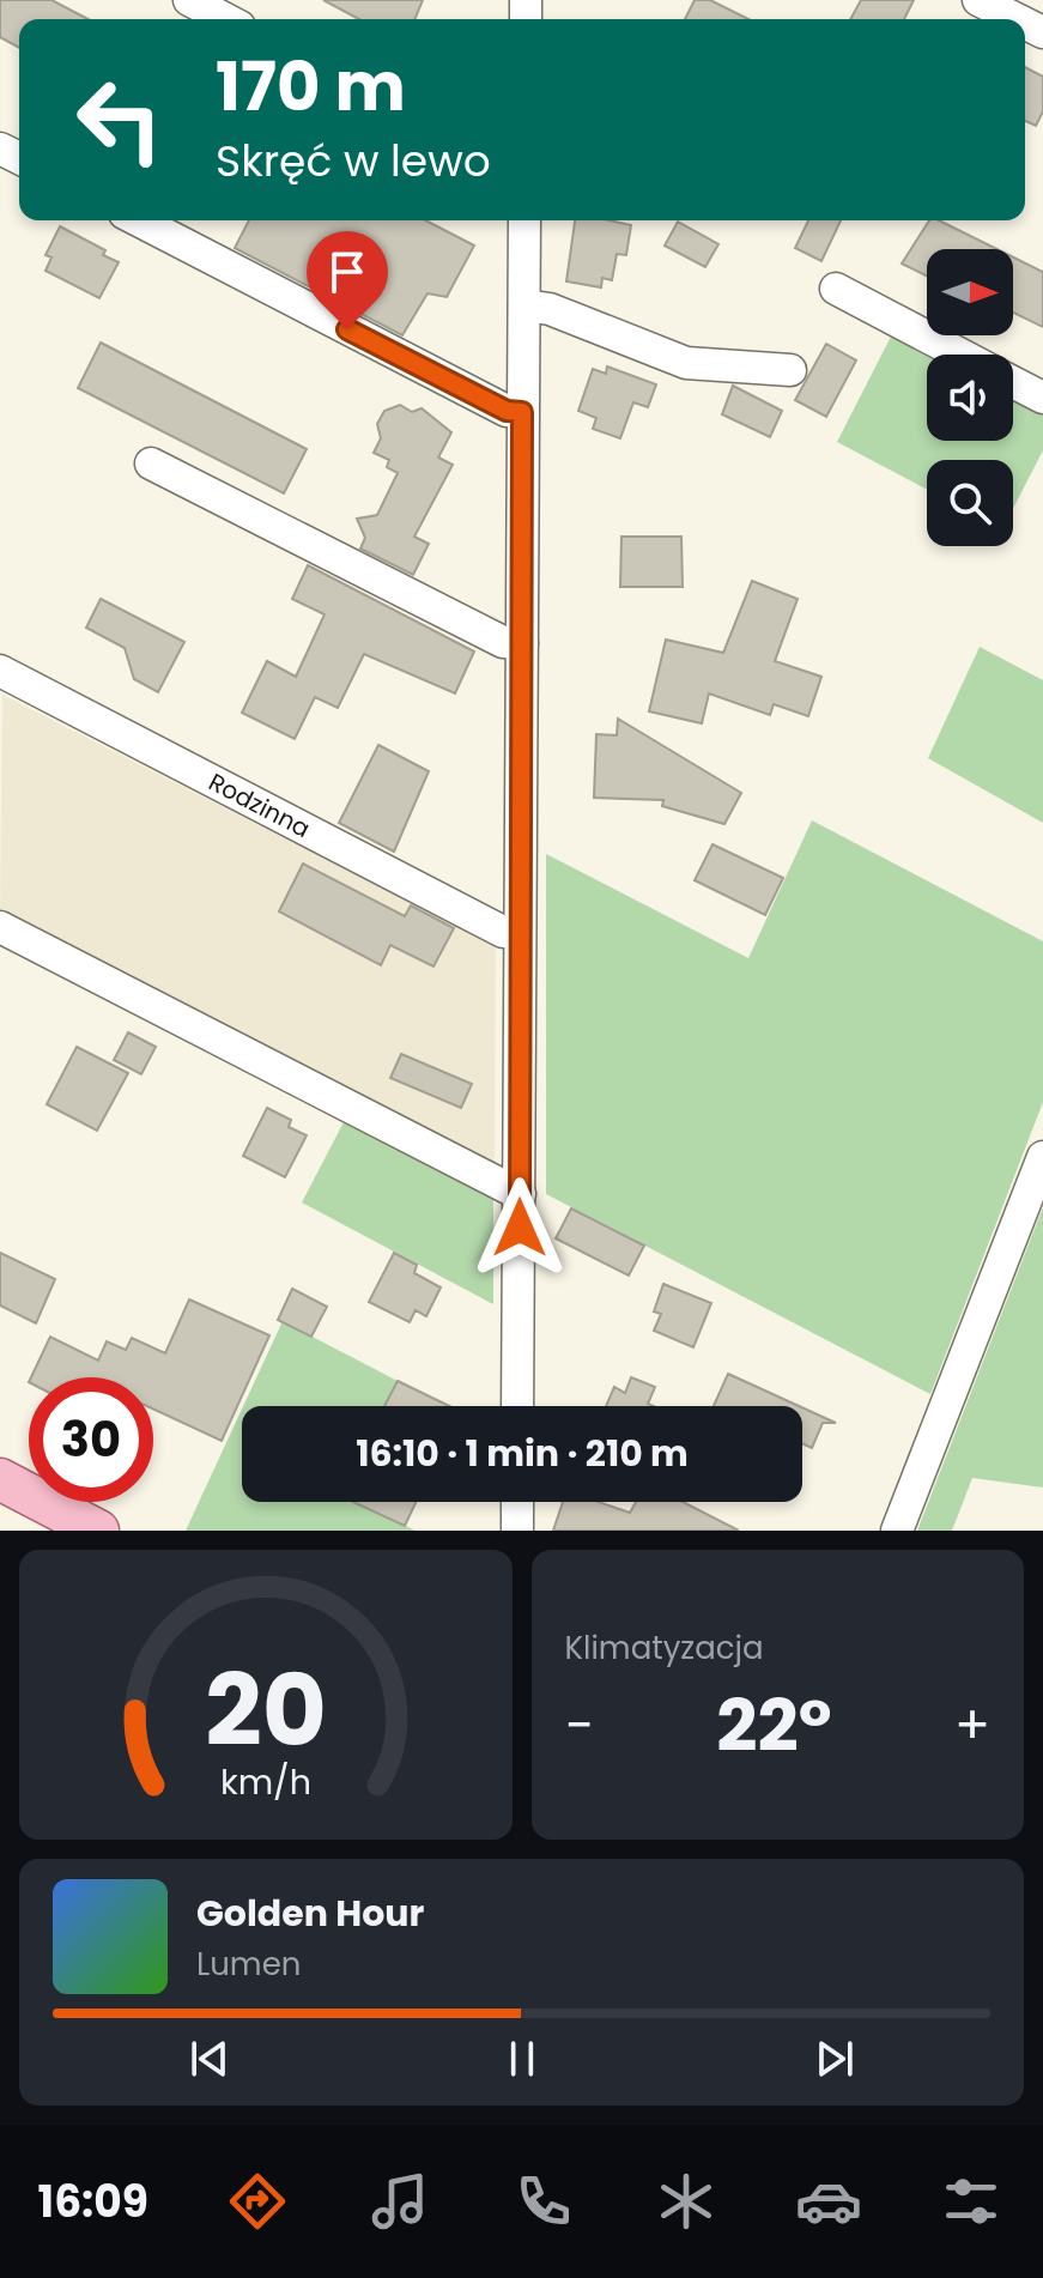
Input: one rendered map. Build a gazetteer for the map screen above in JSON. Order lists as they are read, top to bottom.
{
  "streets": {
    "street": ["Rodzinna"]
  },
  "north": "right",
  "page": {
    "turn": ["170 m", "Skręć w lewo"],
    "limit": "30",
    "trip": "16:10 · 1 min · 210 m",
    "tile": "Klimatyzacja",
    "heat": ["−", "22°", "+"],
    "song": ["Golden Hour", "Lumen"],
    "tabs": "16:09",
    "gauge": ["20", "km/h"]
  }
}
